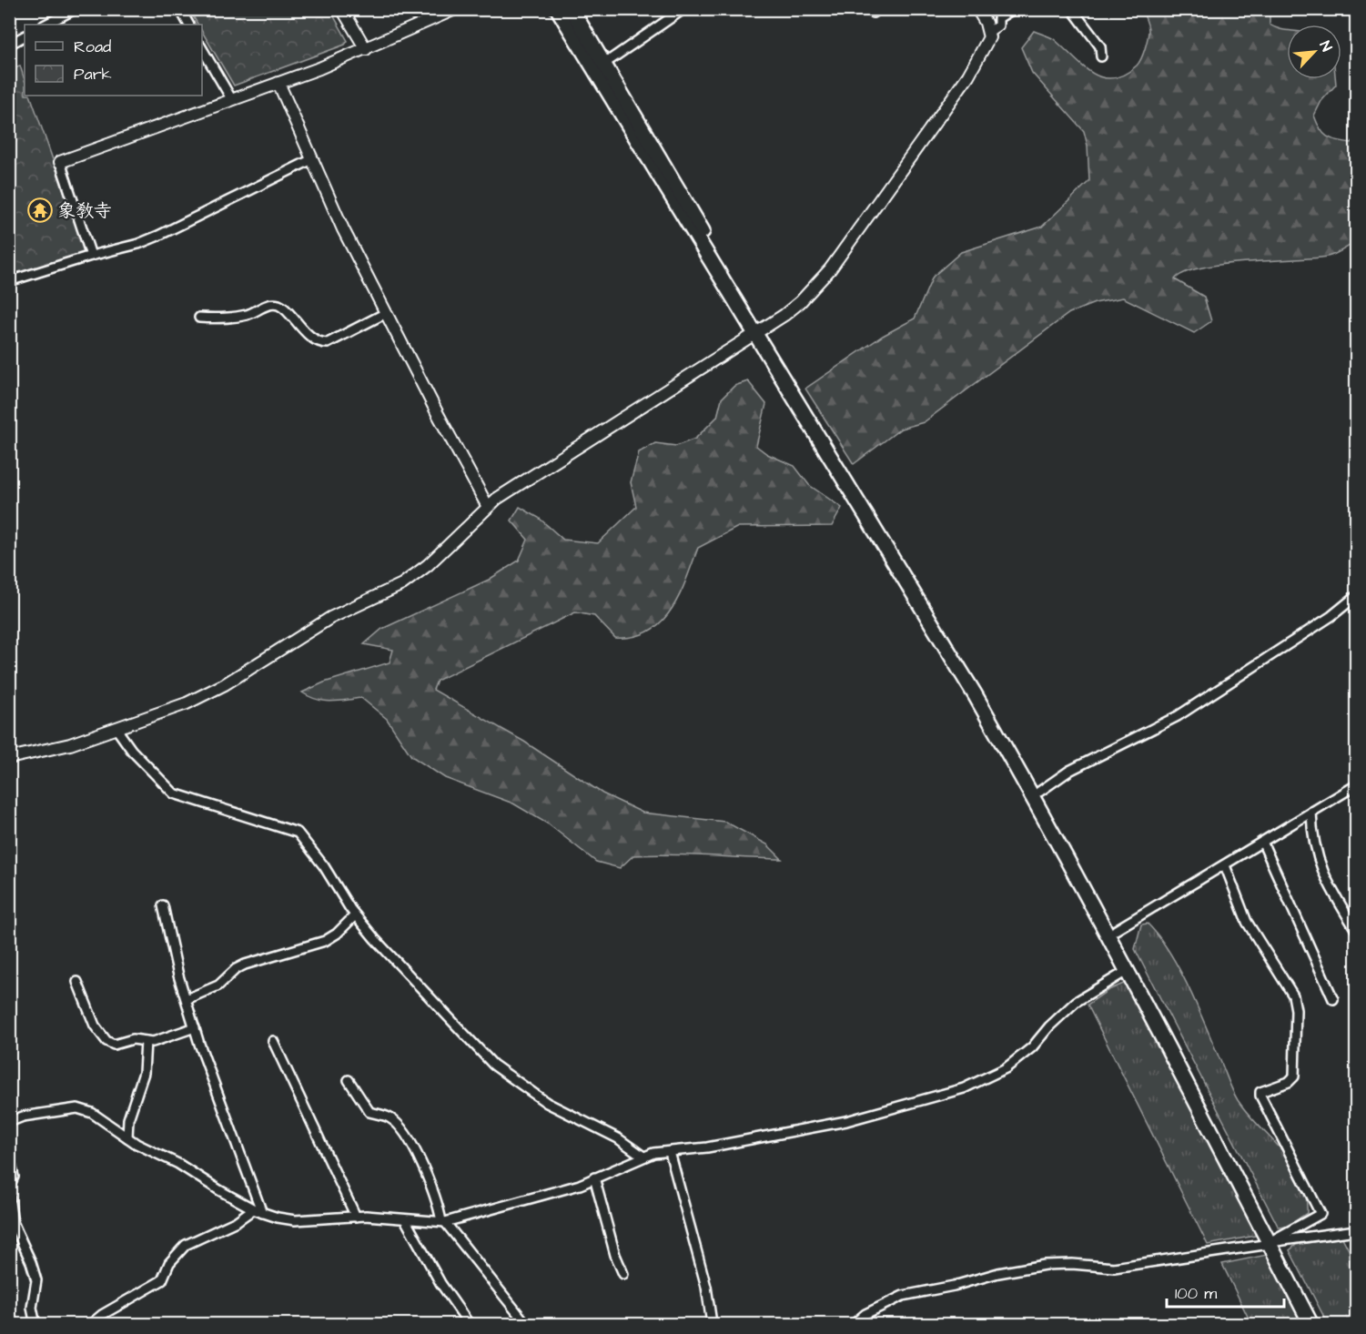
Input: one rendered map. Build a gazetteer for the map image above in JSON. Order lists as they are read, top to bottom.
{
  "places": {
    "temple": ["象教寺"]
  },
  "legend": ["Road", "Park"],
  "scale_bar": "100 m",
  "north": "top right"
}
